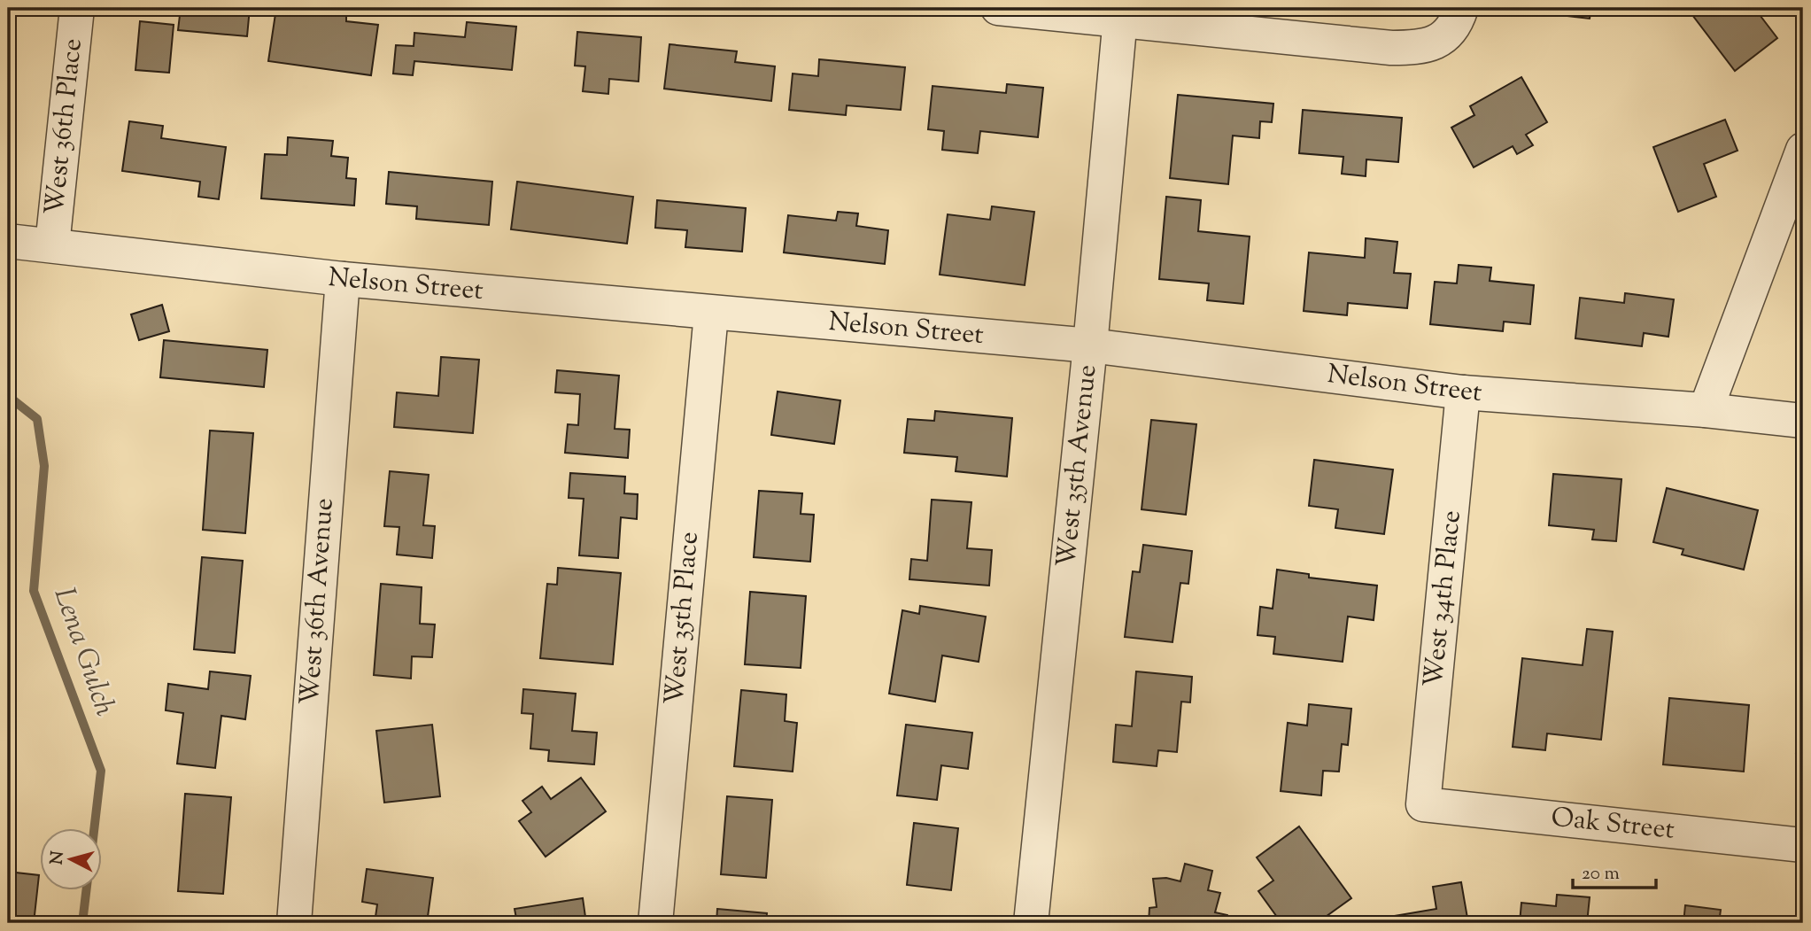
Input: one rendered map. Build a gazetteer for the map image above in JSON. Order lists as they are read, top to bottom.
{
  "streets": {
    "street": [
      "West 36th Place",
      "Nelson Street",
      "West 35th Avenue",
      "West 34th Place",
      "West 36th Avenue",
      "West 35th Place",
      "Oak Street"
    ]
  },
  "crossings": [
    ["West 36th Place", "Nelson Street"],
    ["Nelson Street", "West 35th Avenue"],
    ["Nelson Street", "West 34th Place"],
    ["Nelson Street", "West 36th Avenue"],
    ["Nelson Street", "West 35th Place"],
    ["West 34th Place", "Oak Street"]
  ],
  "water": ["Lena Gulch"],
  "scale_bar": "20 m",
  "north": "left"
}
